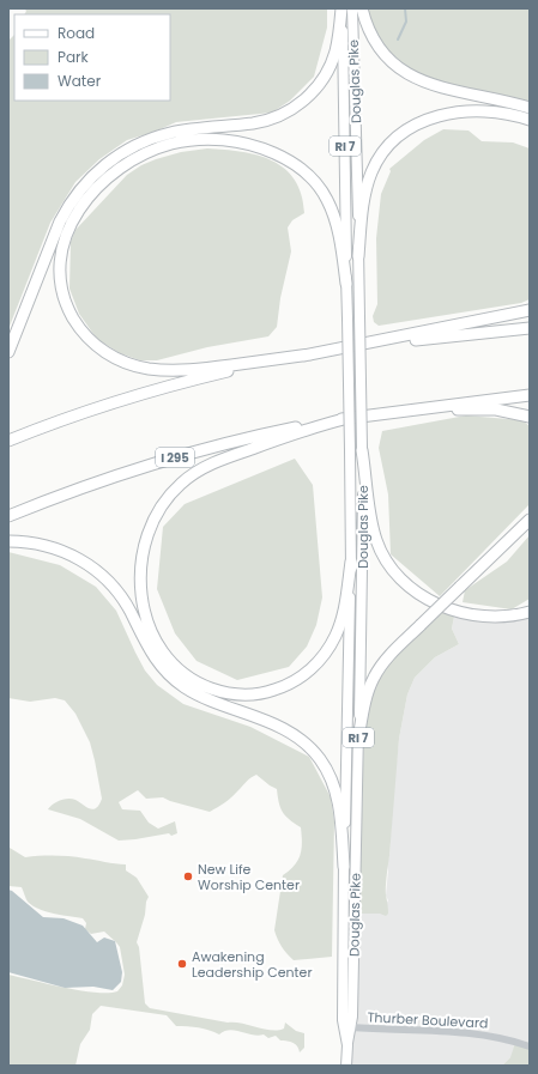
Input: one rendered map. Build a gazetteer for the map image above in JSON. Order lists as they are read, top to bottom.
{
  "streets": {
    "highway": ["I 295"],
    "main road": ["Douglas Pike", "RI 7"],
    "street": ["Thurber Boulevard"]
  },
  "crossings": [
    ["Douglas Pike", "Thurber Boulevard"]
  ],
  "places": ["New Life Worship Center", "Awakening Leadership Center"],
  "legend": ["Road", "Park", "Water"]
}
